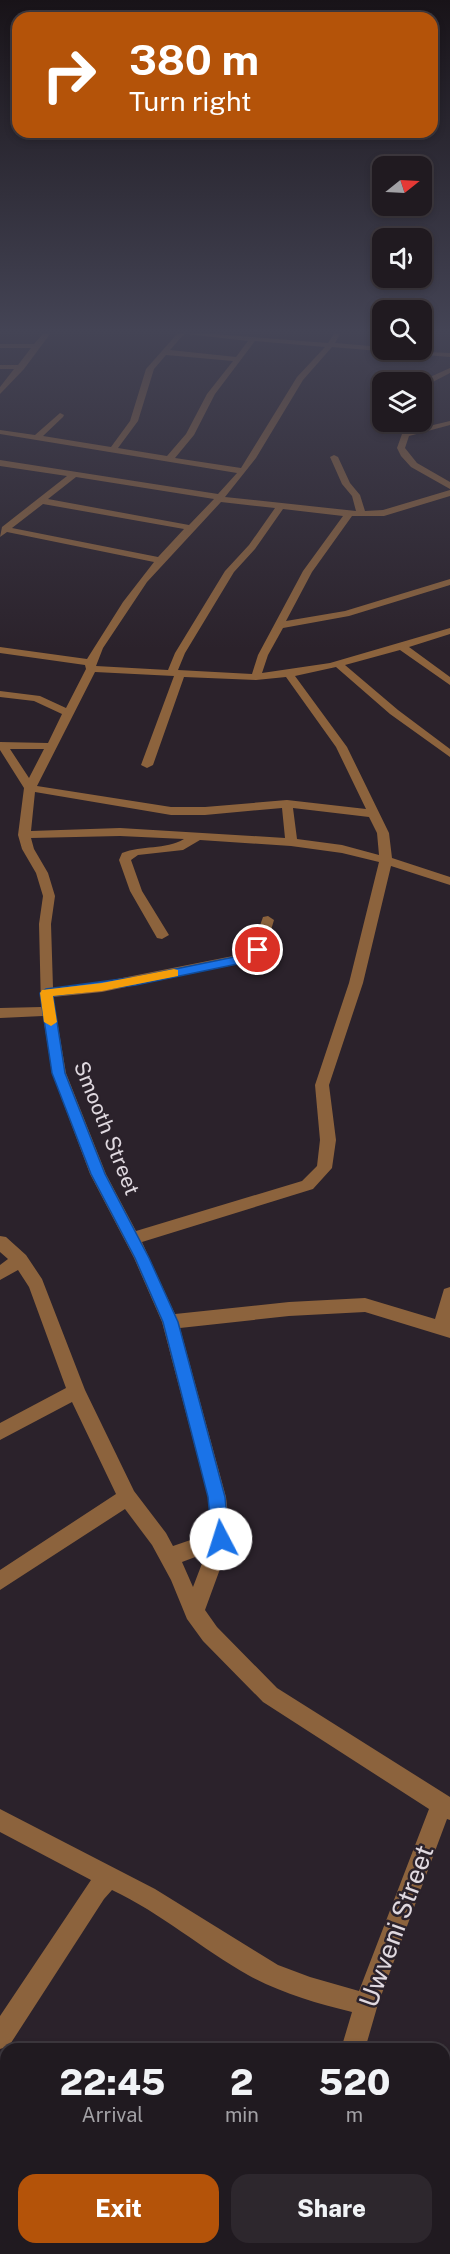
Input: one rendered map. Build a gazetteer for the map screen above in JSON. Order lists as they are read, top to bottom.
{
  "streets": {
    "street": ["Smooth Street", "Uwveni Street"]
  },
  "north": "right",
  "page": {
    "turn": ["380 m", "Turn right"],
    "eta": [
      "22:45",
      "Arrival",
      "2",
      "min",
      "520",
      "m"
    ],
    "buttons": ["Exit", "Share"]
  }
}
